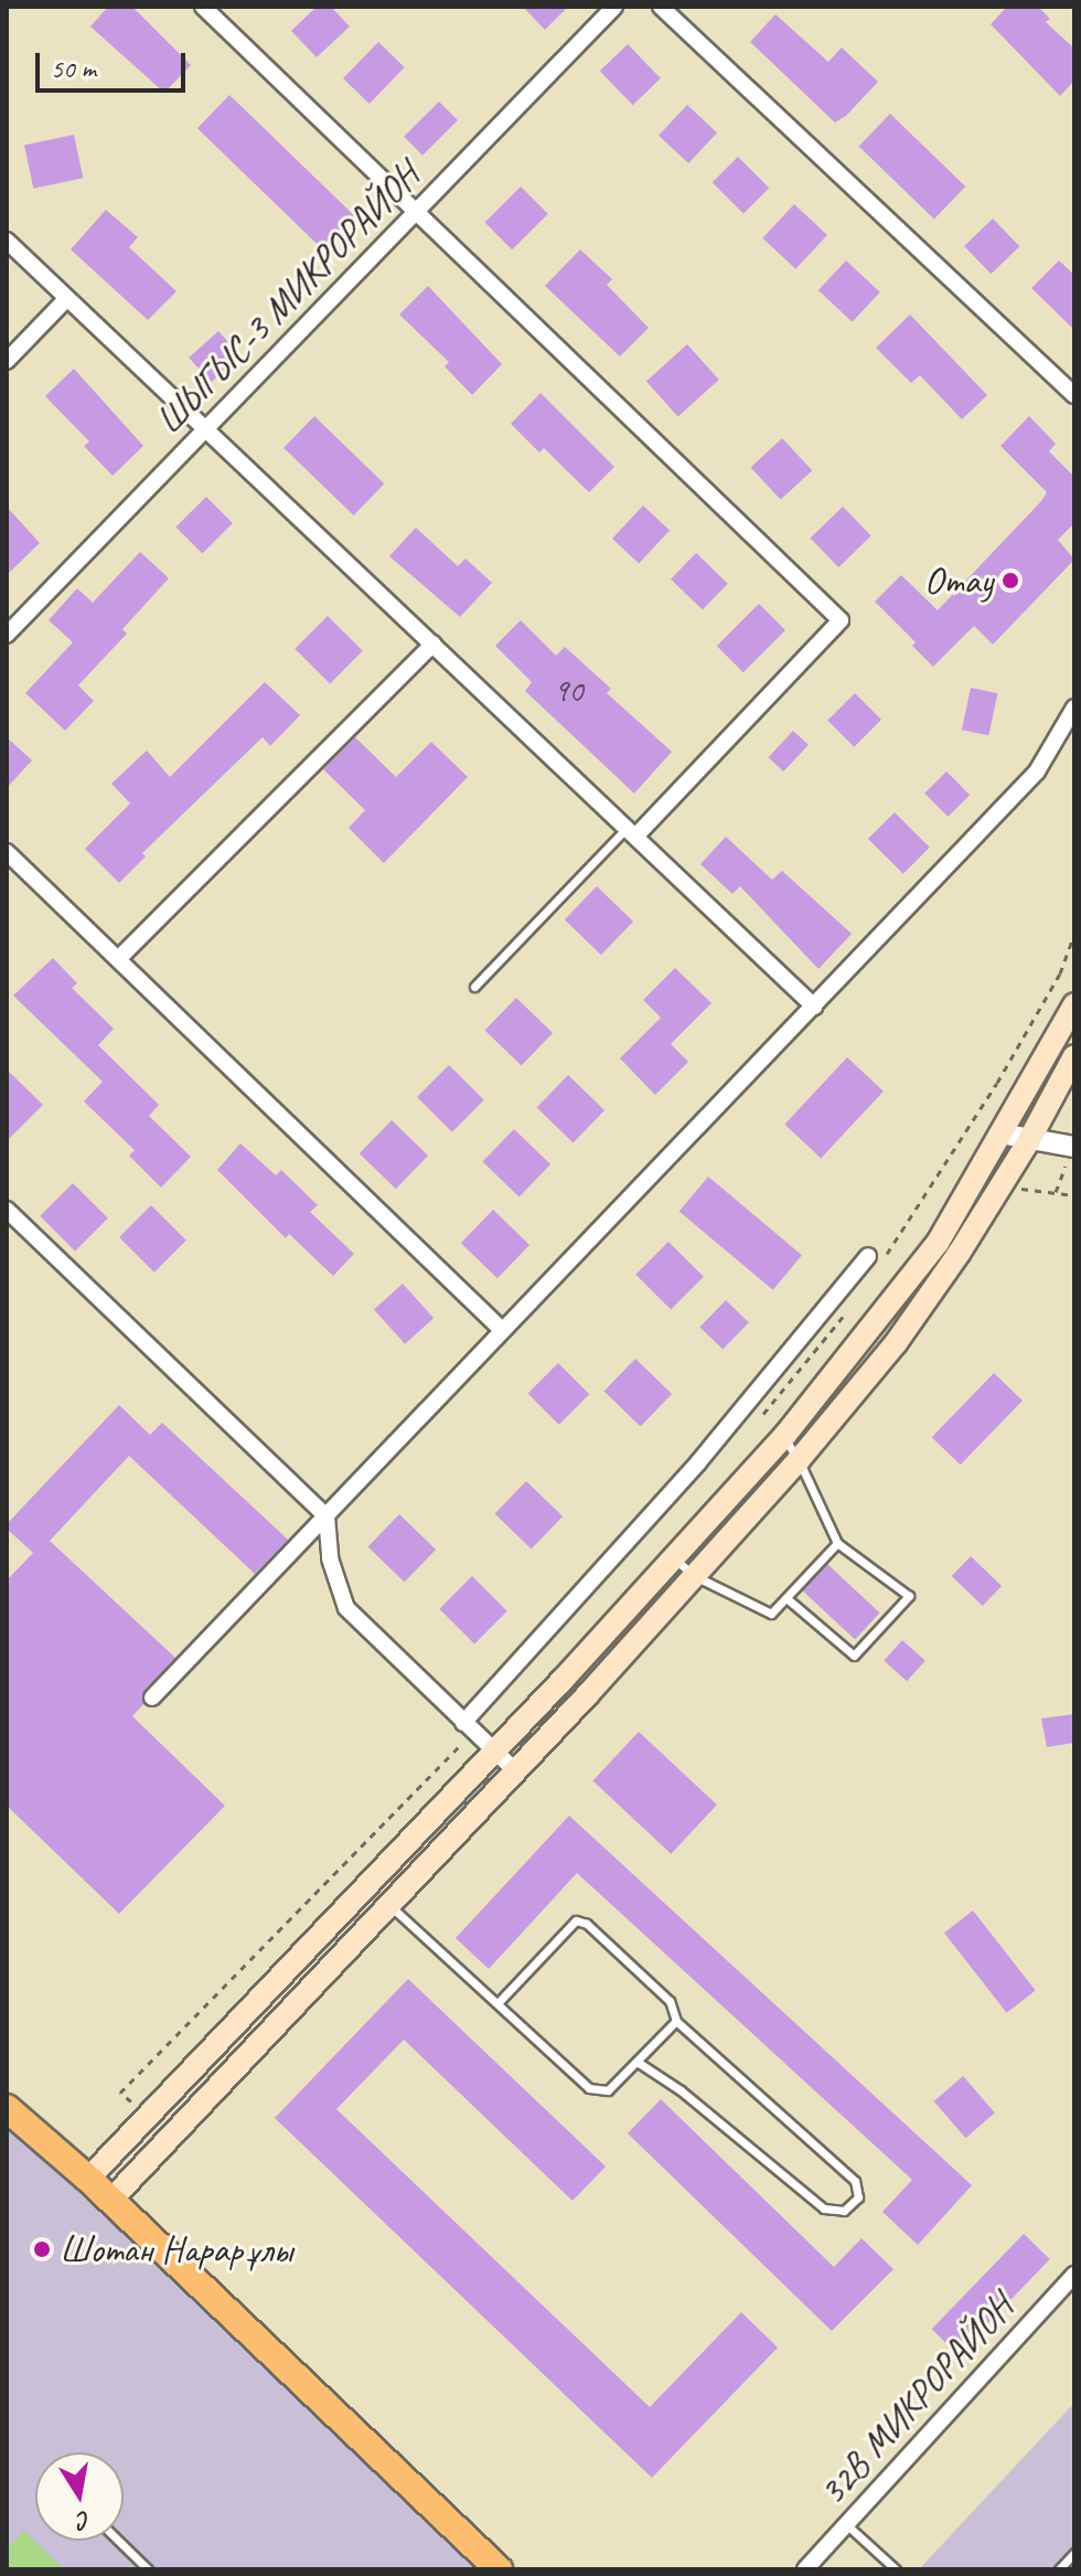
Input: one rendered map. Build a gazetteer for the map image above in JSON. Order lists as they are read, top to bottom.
{
  "streets": {
    "street": ["ШЫГЫС-3 МИКРОРАЙОН", "32В МИКРОРАЙОН"]
  },
  "places": ["Отау", "Шотан Нарарұлы"],
  "house_numbers": ["90"],
  "scale_bar": "50 m",
  "north": "bottom"
}
